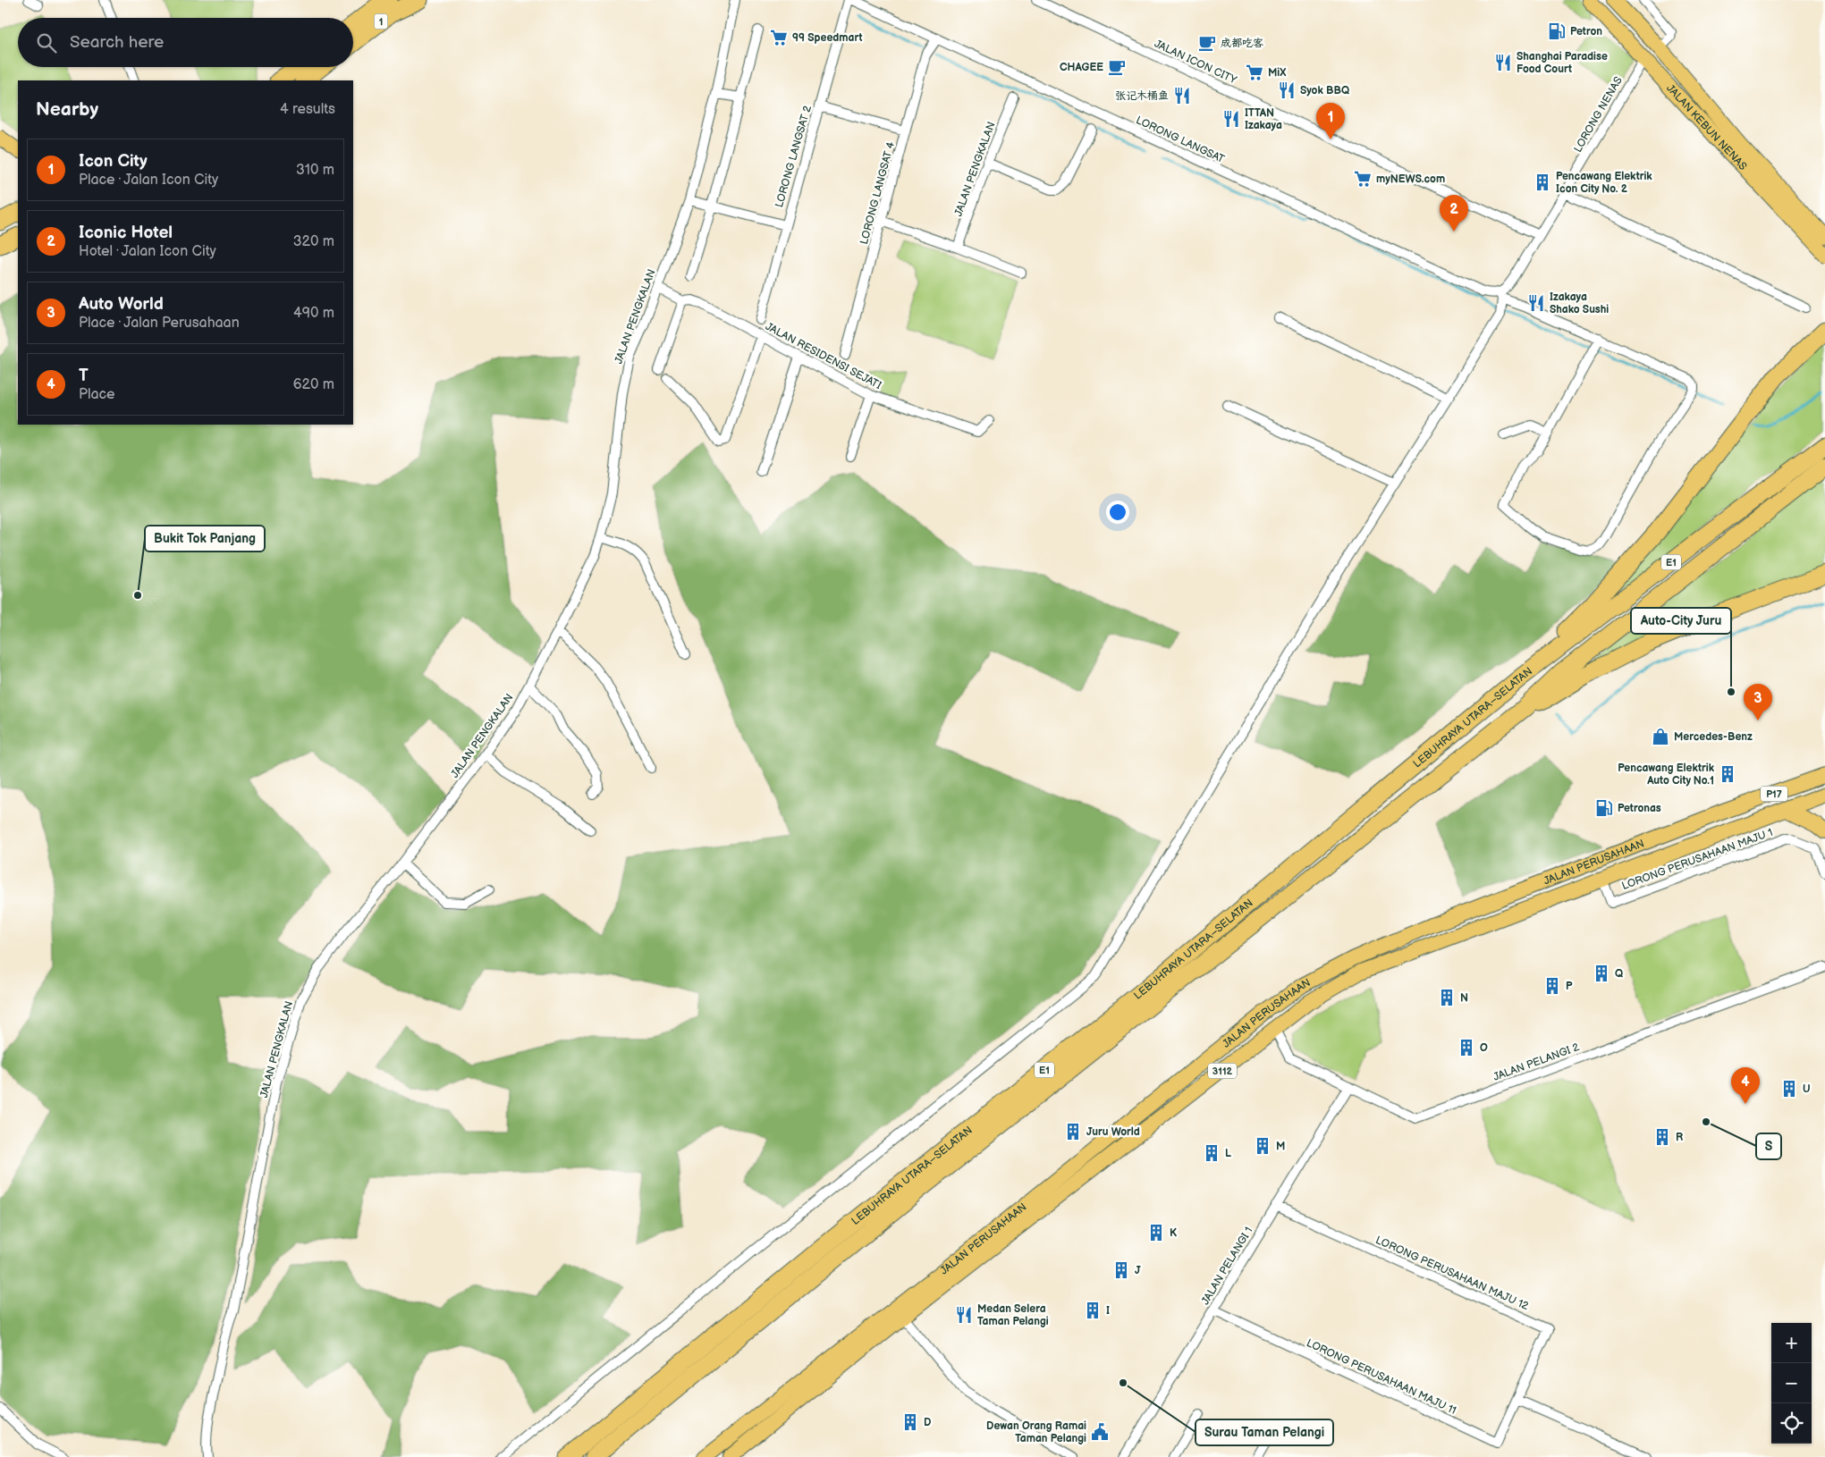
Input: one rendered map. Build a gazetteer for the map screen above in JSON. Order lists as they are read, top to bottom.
{
  "streets": {
    "highway": ["1", "E1", "LEBUHRAYA UTARA–SELATAN"],
    "main road": [
      "JALAN KEBUN NENAS",
      "P17",
      "JALAN PERUSAHAAN",
      "3112"
    ],
    "street": [
      "JALAN ICON CITY",
      "LORONG NENAS",
      "LORONG LANGSAT",
      "LORONG LANGSAT 2",
      "JALAN PENGKALAN",
      "LORONG LANGSAT 4",
      "JALAN RESIDENSI SEJATI",
      "LORONG PERUSAHAAN MAJU 1",
      "JALAN PELANGI 2",
      "JALAN PELANGI 1",
      "LORONG PERUSAHAAN MAJU 12",
      "LORONG PERUSAHAAN MAJU 11"
    ]
  },
  "crossings": [
    ["JALAN ICON CITY", "LORONG NENAS"],
    ["LORONG NENAS", "JALAN KEBUN NENAS"],
    ["LORONG NENAS", "LORONG LANGSAT"],
    ["LORONG LANGSAT", "LORONG LANGSAT 4"],
    ["LORONG PERUSAHAAN MAJU 1", "JALAN PERUSAHAAN"],
    ["JALAN PERUSAHAAN", "JALAN PELANGI 2"],
    ["JALAN PELANGI 2", "JALAN PELANGI 1"],
    ["JALAN PELANGI 1", "LORONG PERUSAHAAN MAJU 12"],
    ["JALAN PELANGI 1", "LORONG PERUSAHAAN MAJU 11"],
    ["LORONG PERUSAHAAN MAJU 12", "LORONG PERUSAHAAN MAJU 11"]
  ],
  "places": {
    "fuel station": ["Petron", "Petronas"],
    "supermarket": ["99 Speedmart", "MiX", "myNEWS.com"],
    "cafe": ["成都吃客", "CHAGEE"],
    "restaurant": [
      "Shanghai Paradise Food Court",
      "Syok BBQ",
      "张记木桶鱼",
      "ITTAN Izakaya",
      "Izakaya Shako Sushi",
      "Medan Selera Taman Pelangi"
    ],
    "building": [
      "Pencawang Elektrik Icon City No. 2",
      "Pencawang Elektrik Auto City No.1",
      "Q",
      "P",
      "N",
      "O",
      "U",
      "Juru World",
      "R",
      "M",
      "L",
      "K",
      "J",
      "I",
      "D"
    ],
    "other": [
      "Bukit Tok Panjang",
      "Auto-City Juru",
      "S",
      "Surau Taman Pelangi"
    ],
    "shop": ["Mercedes-Benz"],
    "public building": ["Dewan Orang Ramai Taman Pelangi"]
  },
  "page": {
    "search": "Search here",
    "heading": ["Nearby", "4 results"],
    "pins": [
      "1",
      "2",
      "3",
      "4"
    ],
    "list": [
      {
        "mark": "1",
        "name": "Icon City",
        "note": "Place · Jalan Icon City",
        "value": "310 m"
      },
      {
        "mark": "2",
        "name": "Iconic Hotel",
        "note": "Hotel · Jalan Icon City",
        "value": "320 m"
      },
      {
        "mark": "3",
        "name": "Auto World",
        "note": "Place · Jalan Perusahaan",
        "value": "490 m"
      },
      {
        "mark": "4",
        "name": "T",
        "note": "Place",
        "value": "620 m"
      }
    ],
    "map_buttons": ["+", "−"]
  }
}
